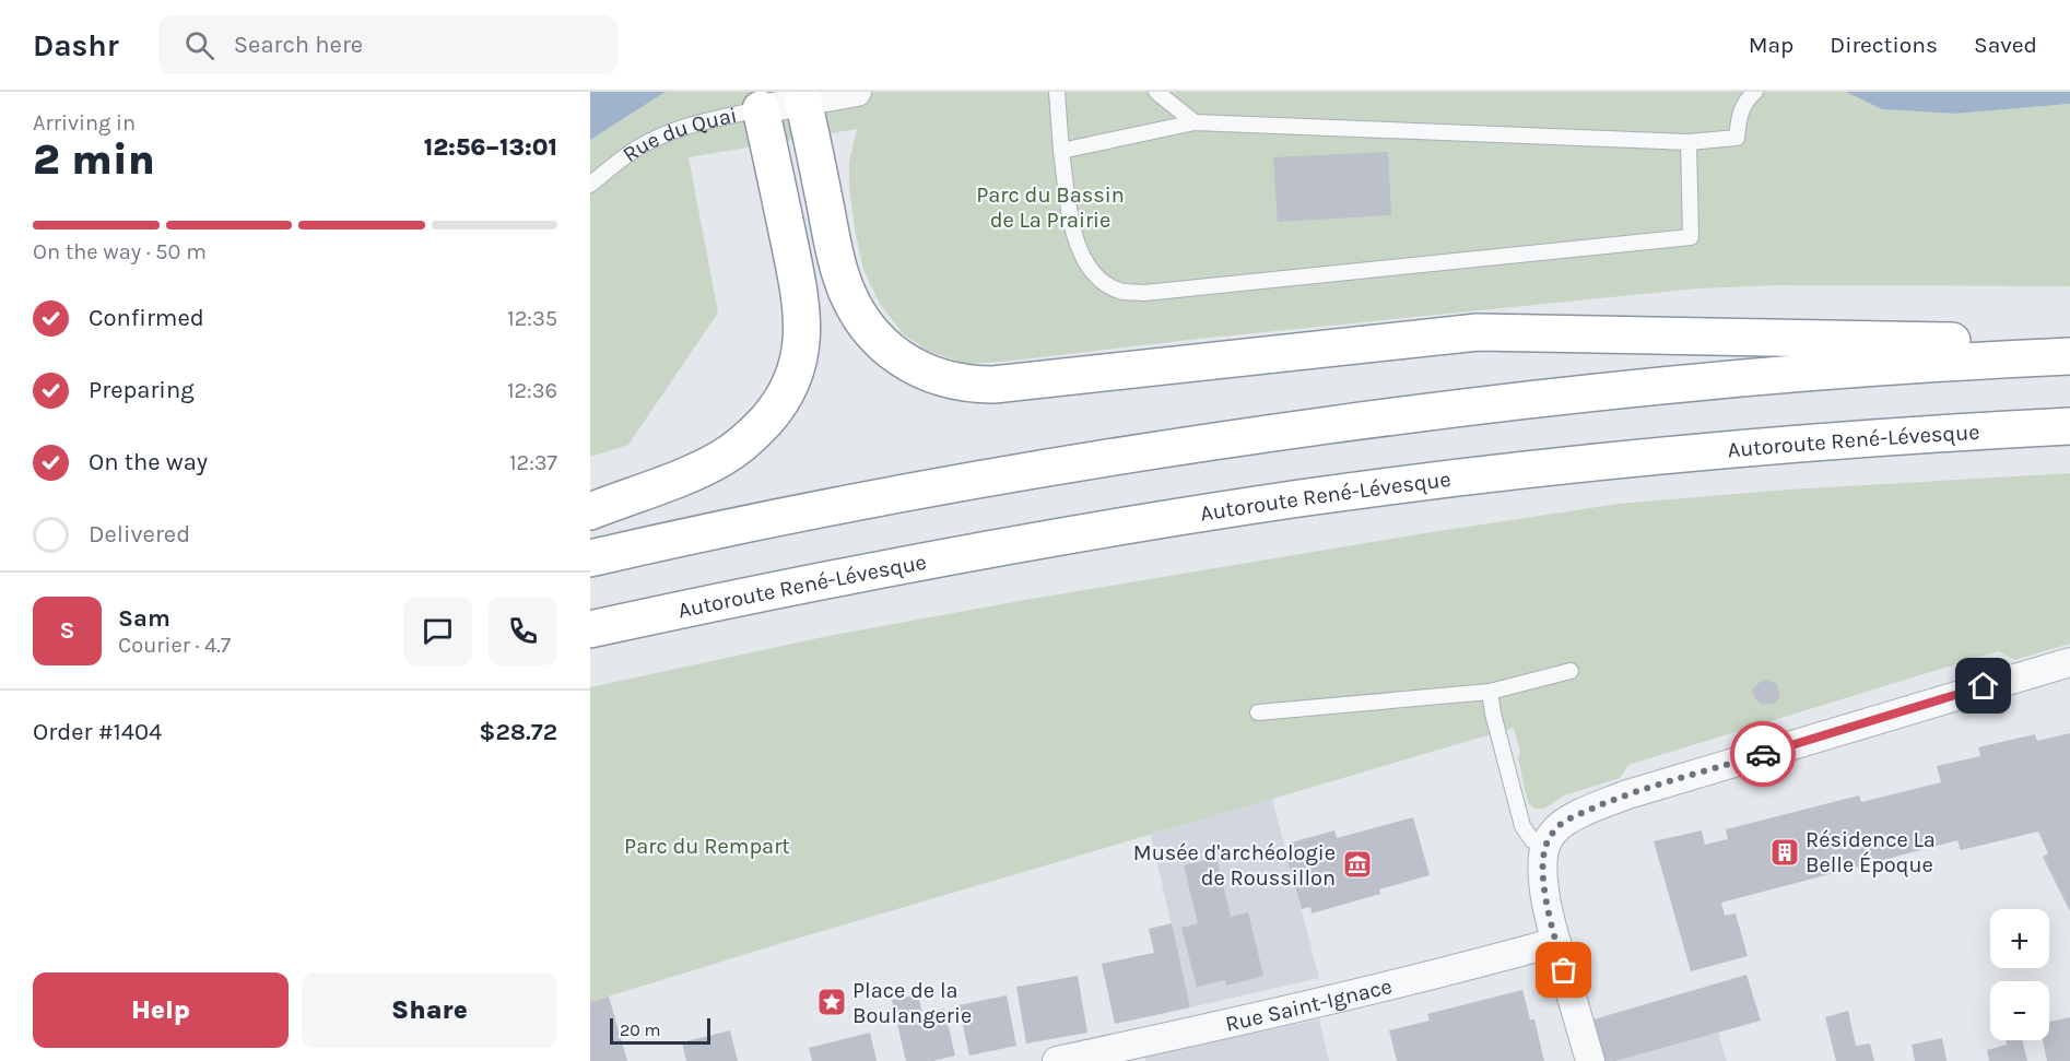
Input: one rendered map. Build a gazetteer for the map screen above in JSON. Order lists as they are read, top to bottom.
{
  "streets": {
    "highway": ["Autoroute René-Lévesque"],
    "street": ["Rue du Quai", "Rue Saint-Ignace"]
  },
  "parks": ["Parc du Bassin de La Prairie", "Parc du Rempart"],
  "places": {
    "building": ["Résidence La Belle Époque"],
    "museum": ["Musée d'archéologie de Roussillon"],
    "place": ["Place de la Boulangerie"]
  },
  "scale_bar": "20 m",
  "page": {
    "header": "Dashr",
    "search": "Search here",
    "nav": ["Map", "Directions", "Saved"],
    "heading": ["2 min", "Arriving in", "12:56–13:01"],
    "panel": [
      "Sam",
      "Courier · 4.7",
      "Order #1404",
      "$28.72"
    ],
    "bar": "On the way · 50 m",
    "list": [
      ["Confirmed", "12:35"],
      ["Preparing", "12:36"],
      ["On the way", "12:37"],
      "Delivered"
    ],
    "round": "S",
    "map_buttons": ["+", "−"],
    "buttons": ["Help", "Share"],
    "scale": "20 m"
  }
}
